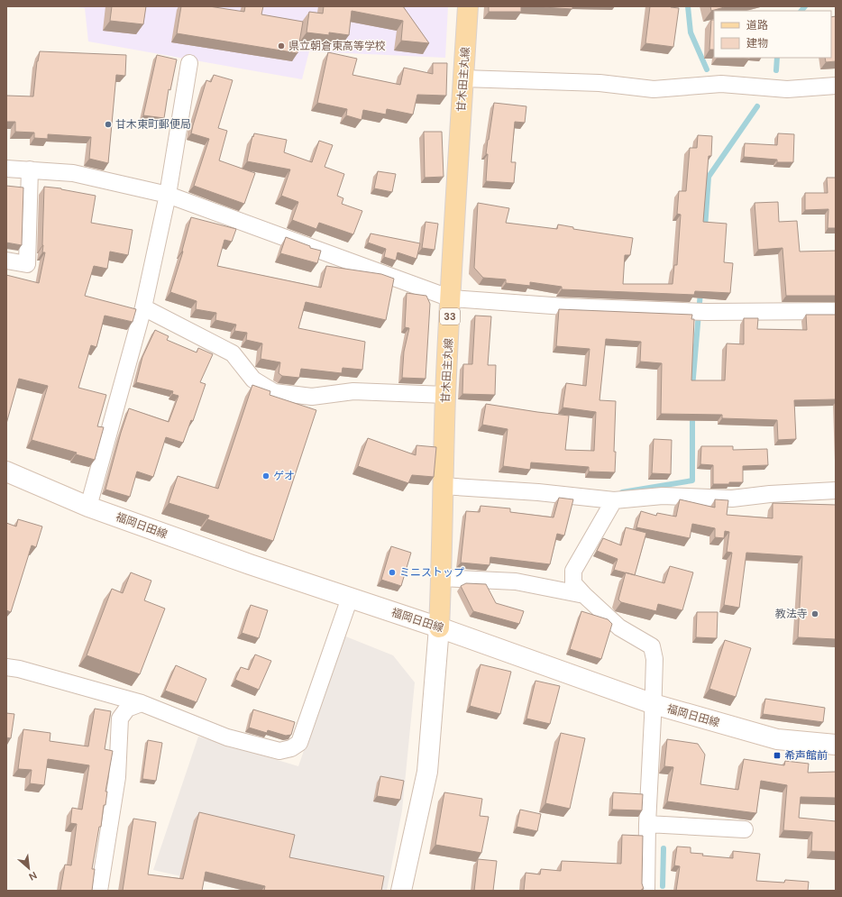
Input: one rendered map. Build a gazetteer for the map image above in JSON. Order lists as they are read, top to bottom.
{
  "streets": {
    "main road": ["甘木田主丸線", "33", "福岡日田線"]
  },
  "crossings": [
    ["甘木田主丸線", "福岡日田線"]
  ],
  "places": {
    "other": [
      "県立朝倉東高等学校",
      "甘木東町郵便局",
      "ゲオ",
      "ミニストップ",
      "教法寺"
    ],
    "transit": ["希声館前"]
  },
  "legend": ["道路", "建物"],
  "north": "bottom right"
}
